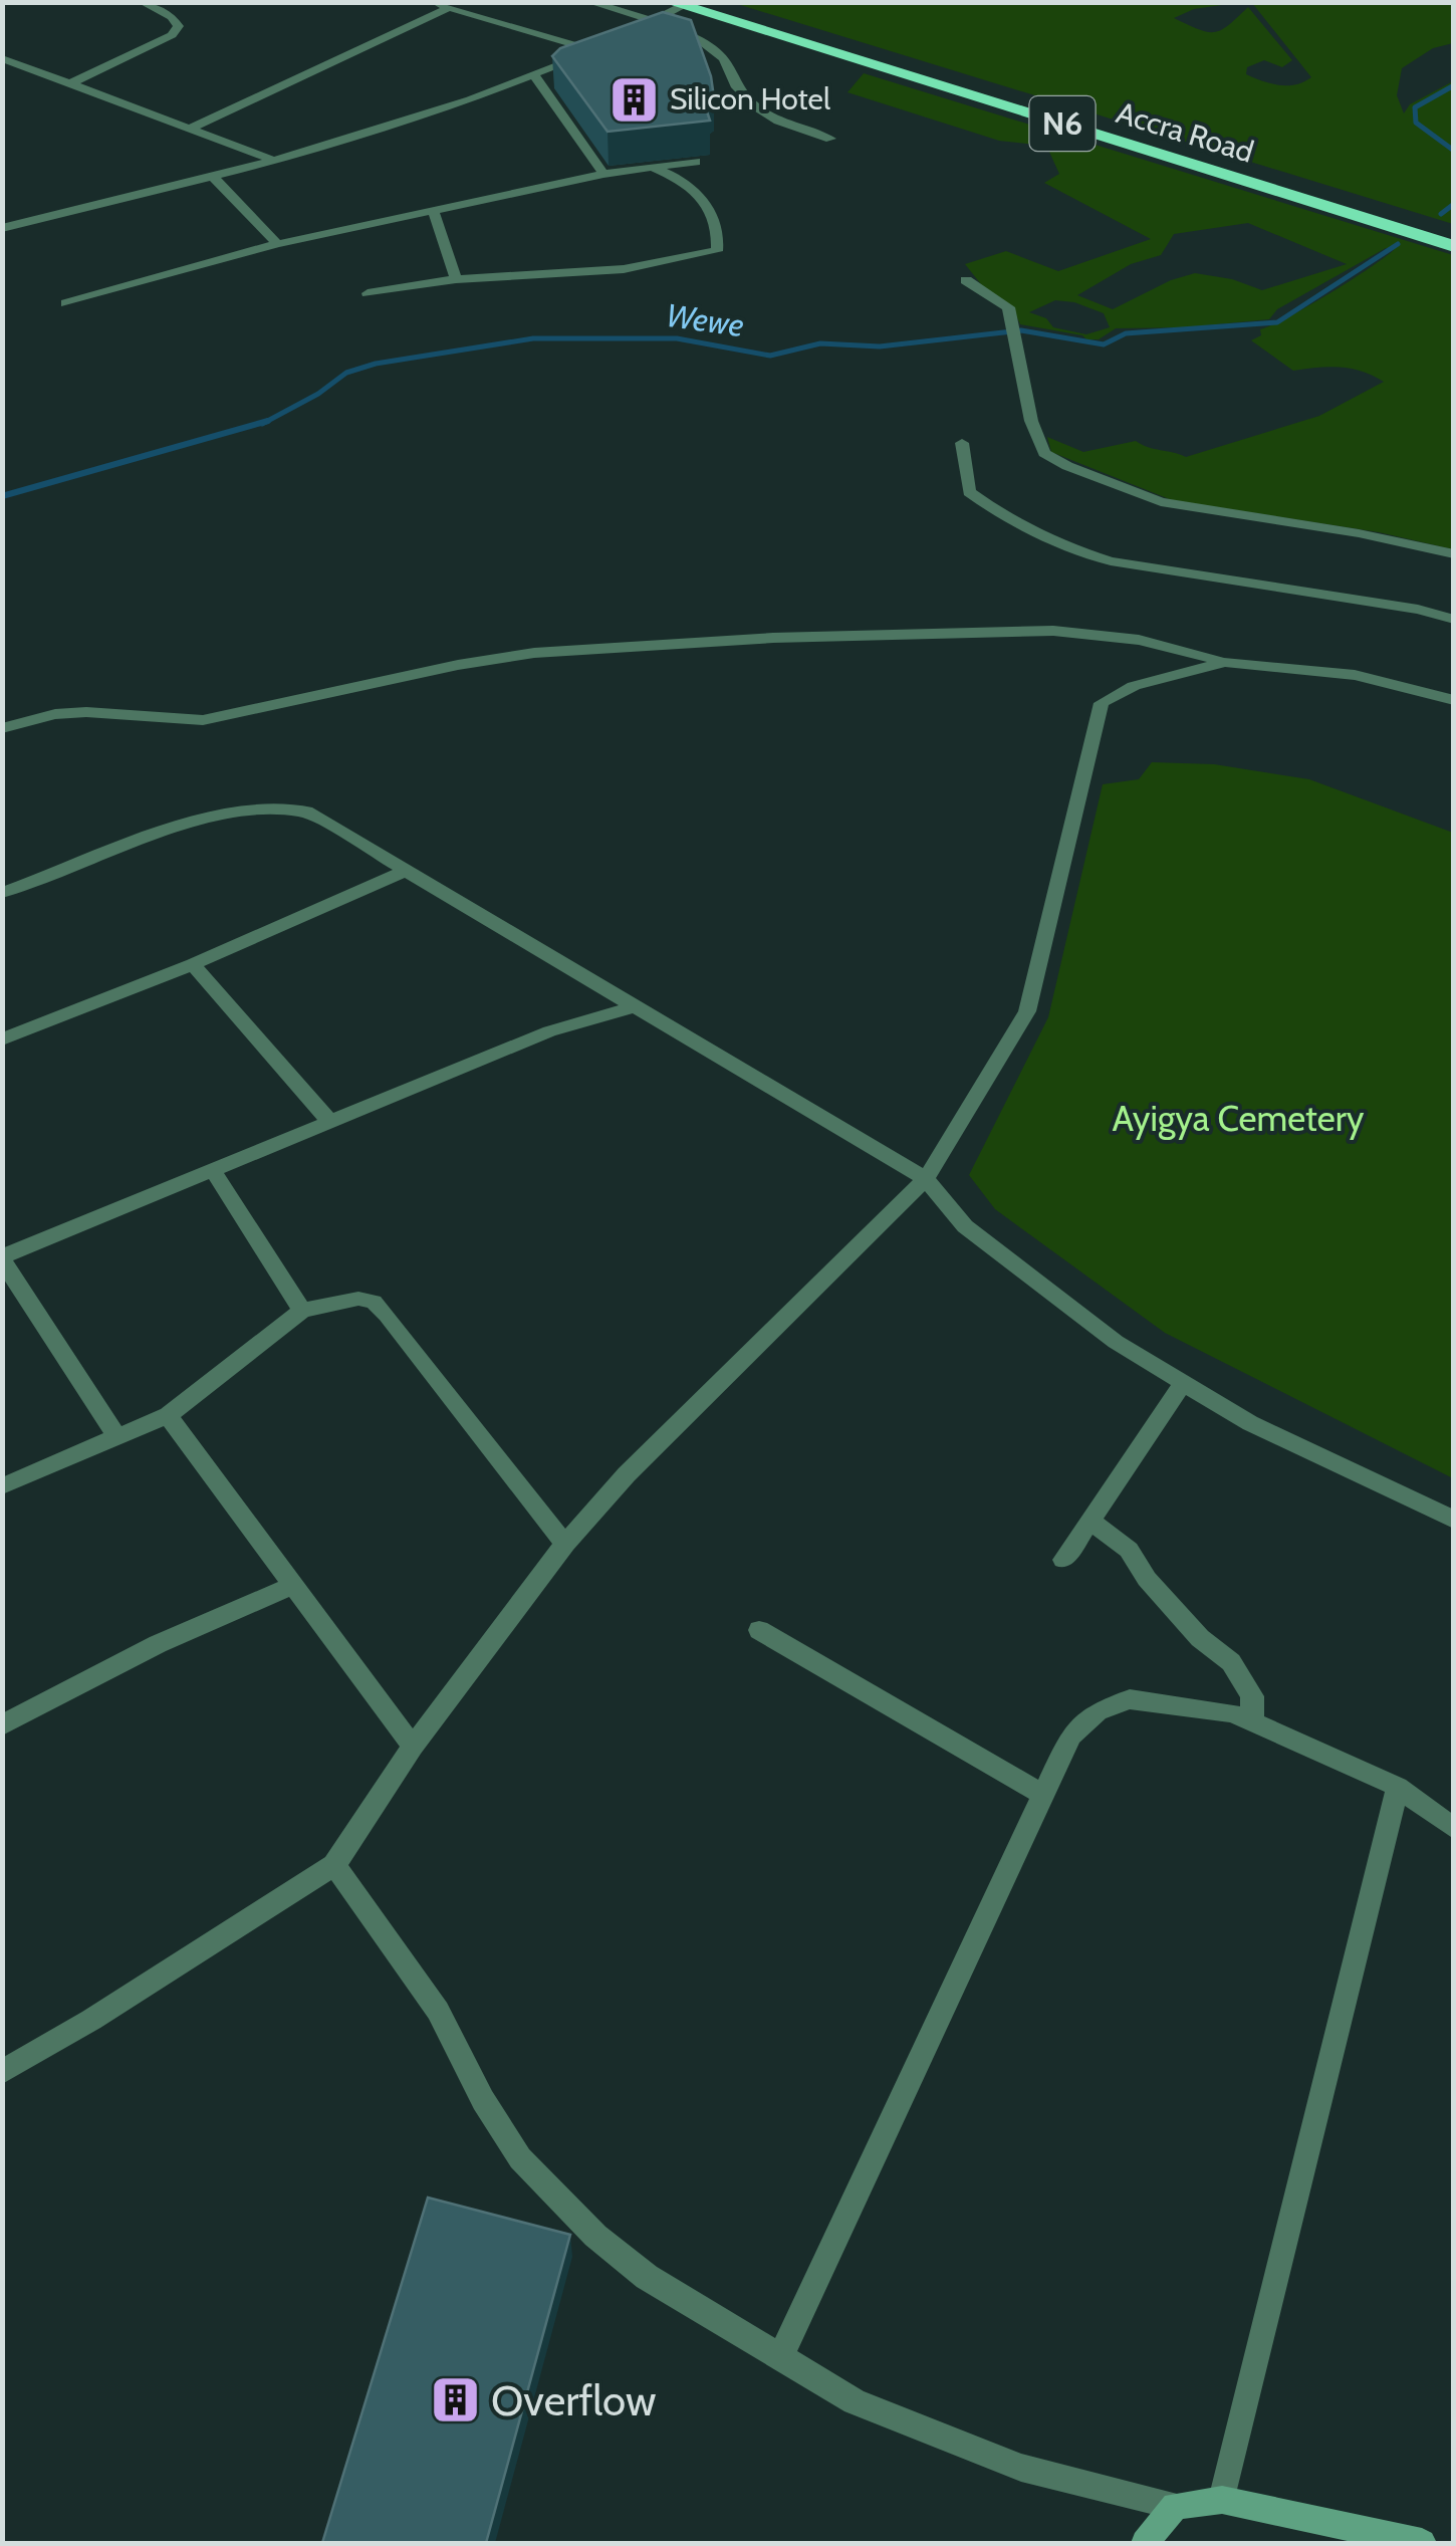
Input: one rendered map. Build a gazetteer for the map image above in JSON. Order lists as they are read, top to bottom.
{
  "streets": {
    "highway": ["N6", "Accra Road"]
  },
  "water": ["Wewe"],
  "parks": ["Ayigya Cemetery"],
  "places": {
    "building": ["Silicon Hotel", "Overflow"]
  }
}
